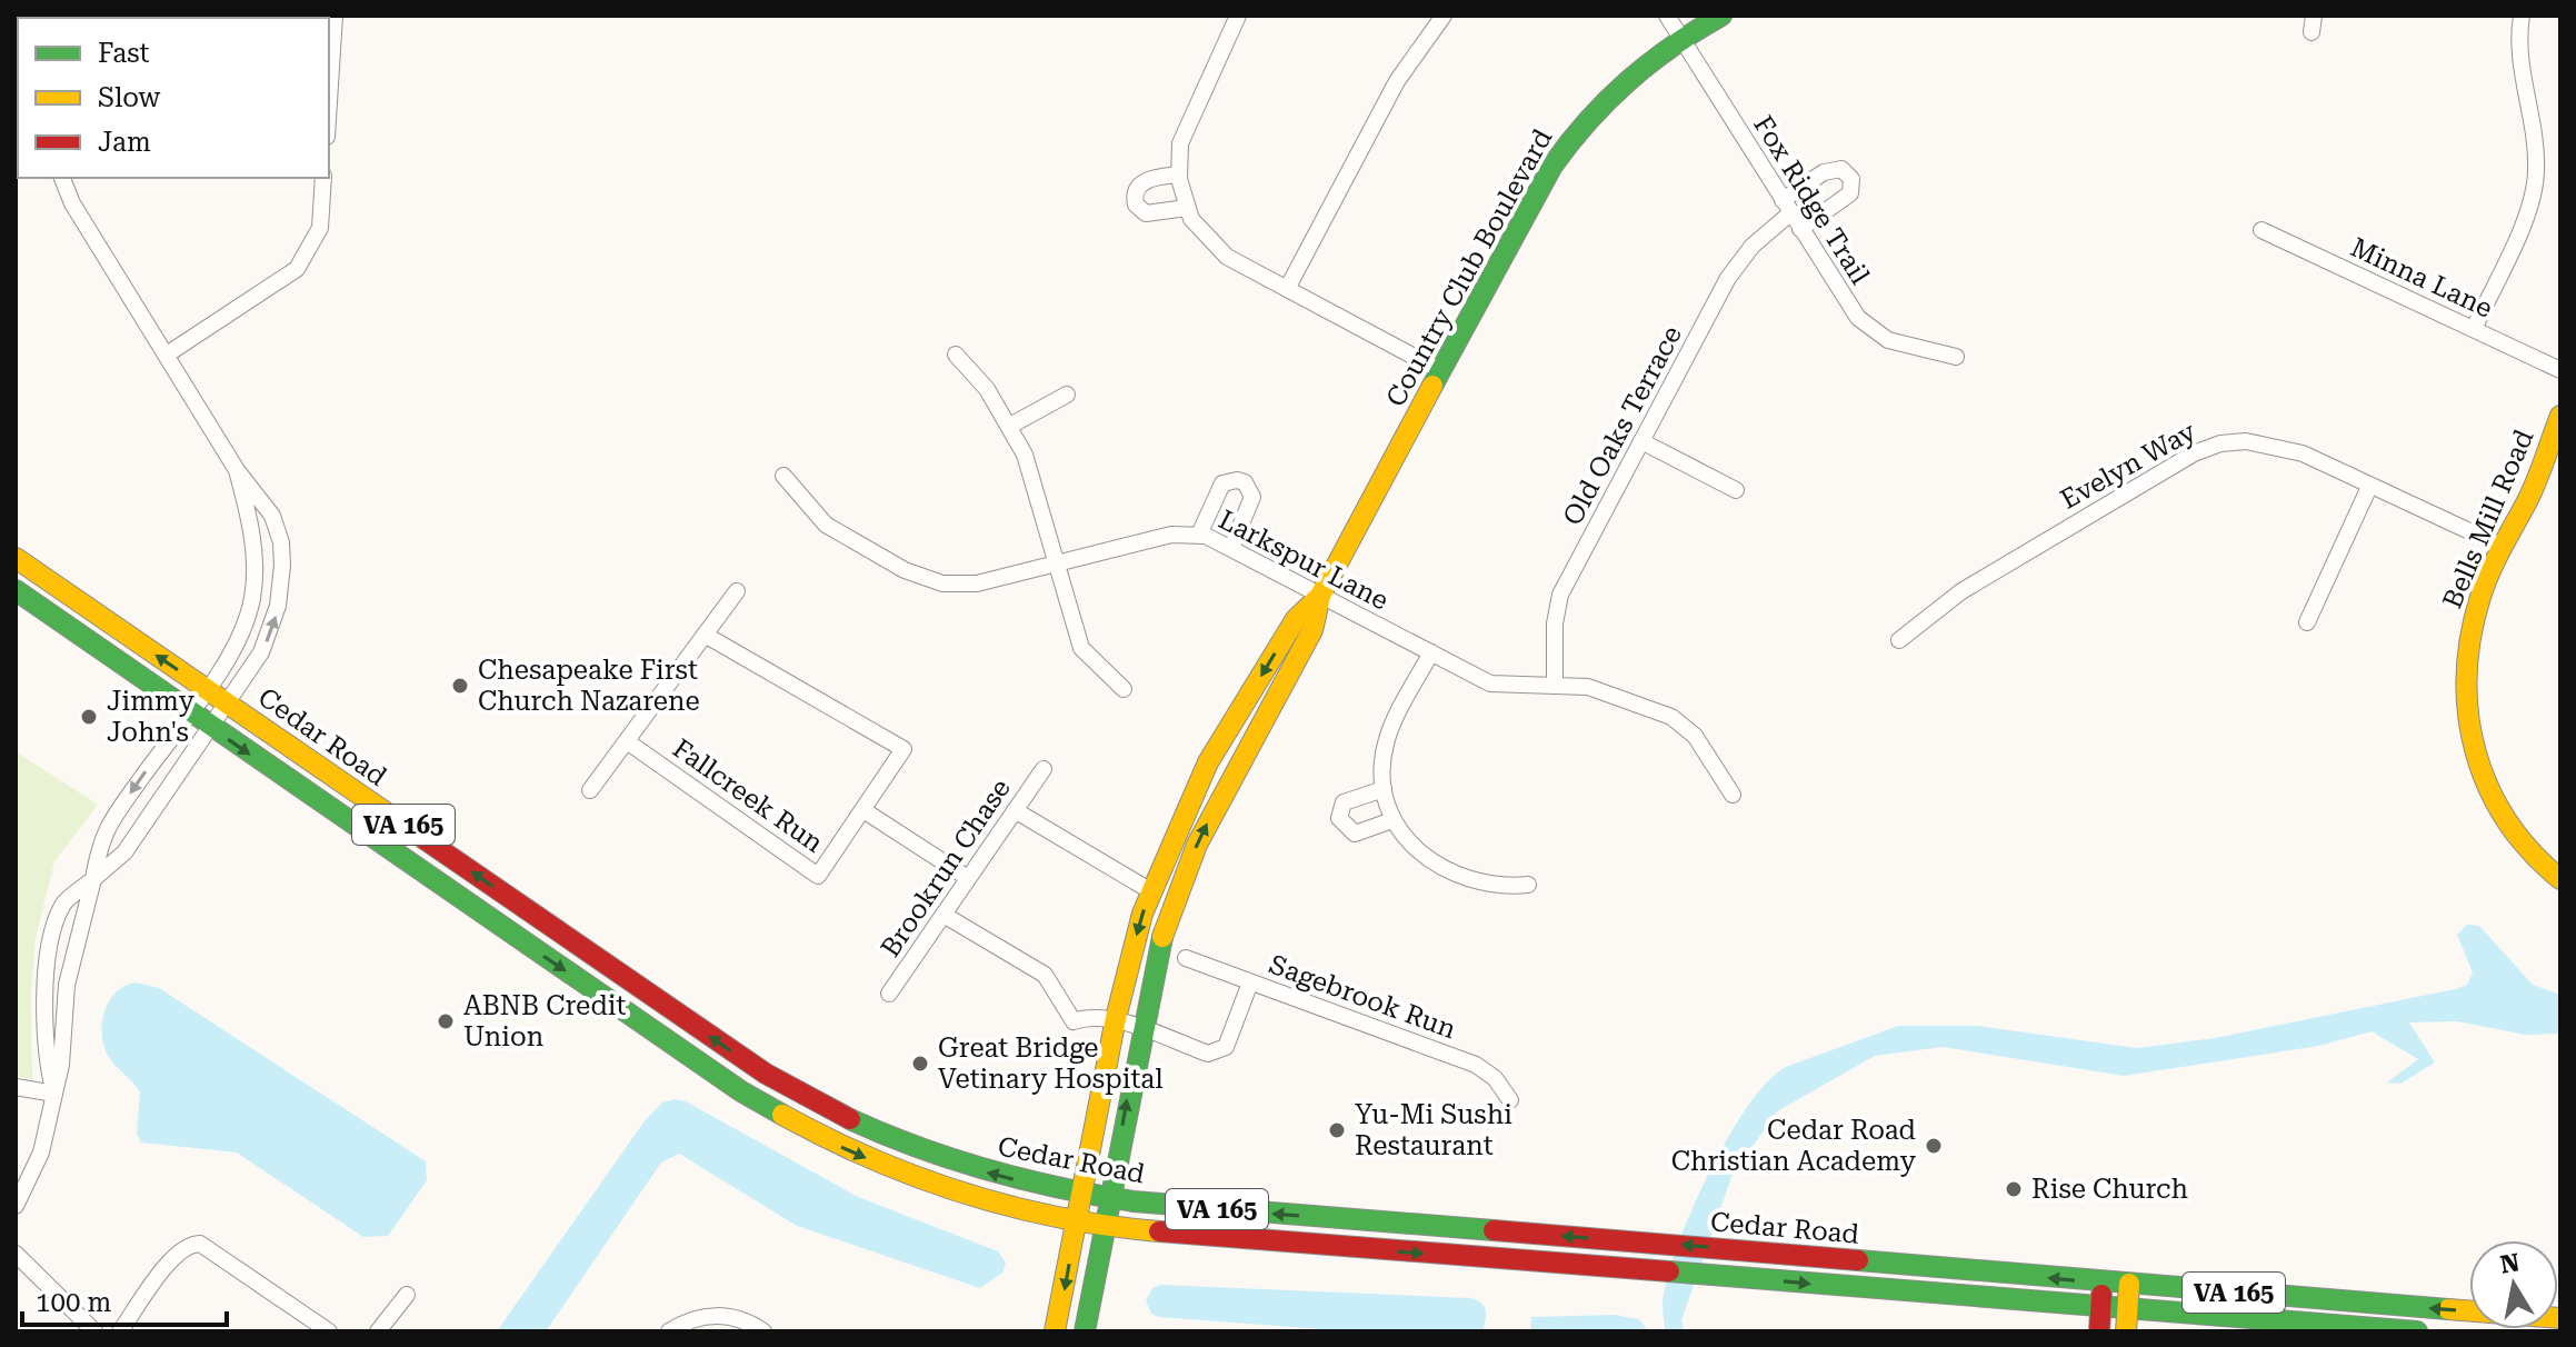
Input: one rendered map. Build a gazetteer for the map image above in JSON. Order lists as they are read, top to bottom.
{
  "streets": {
    "main road": [
      "Country Club Boulevard",
      "Bells Mill Road",
      "Cedar Road",
      "VA 165"
    ],
    "street": [
      "Fox Ridge Trail",
      "Minna Lane",
      "Old Oaks Terrace",
      "Evelyn Way",
      "Larkspur Lane",
      "Fallcreek Run",
      "Brookrun Chase",
      "Sagebrook Run"
    ]
  },
  "crossings": [
    ["Fox Ridge Trail", "Country Club Boulevard"],
    ["Fox Ridge Trail", "Old Oaks Terrace"],
    ["Country Club Boulevard", "Larkspur Lane"],
    ["Country Club Boulevard", "Cedar Road"],
    ["Old Oaks Terrace", "Larkspur Lane"],
    ["Evelyn Way", "Bells Mill Road"]
  ],
  "places": [
    "Chesapeake First Church Nazarene",
    "Jimmy John's",
    "ABNB Credit Union",
    "Great Bridge Vetinary Hospital",
    "Yu-Mi Sushi Restaurant",
    "Cedar Road Christian Academy",
    "Rise Church"
  ],
  "legend": ["Fast", "Slow", "Jam"],
  "scale_bar": "100 m",
  "north": "top"
}
